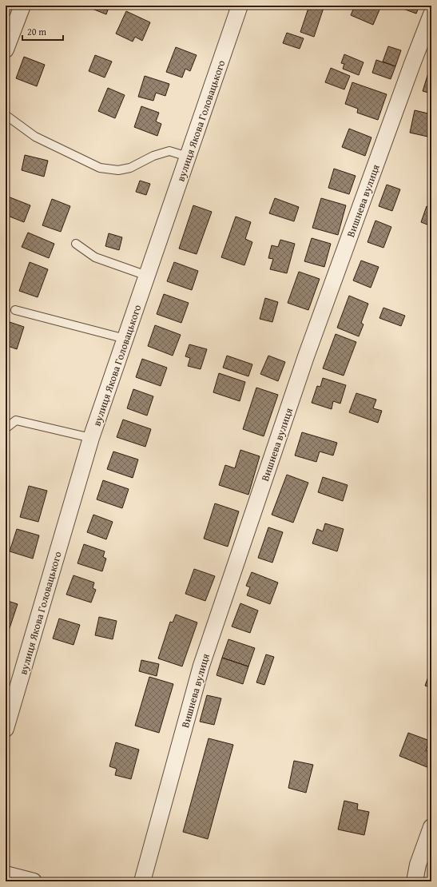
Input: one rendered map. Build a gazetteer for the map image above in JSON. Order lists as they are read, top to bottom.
{
  "streets": {
    "street": ["вулиця Якова Головацького", "Вишнева вулиця"]
  },
  "scale_bar": "20 m"
}
